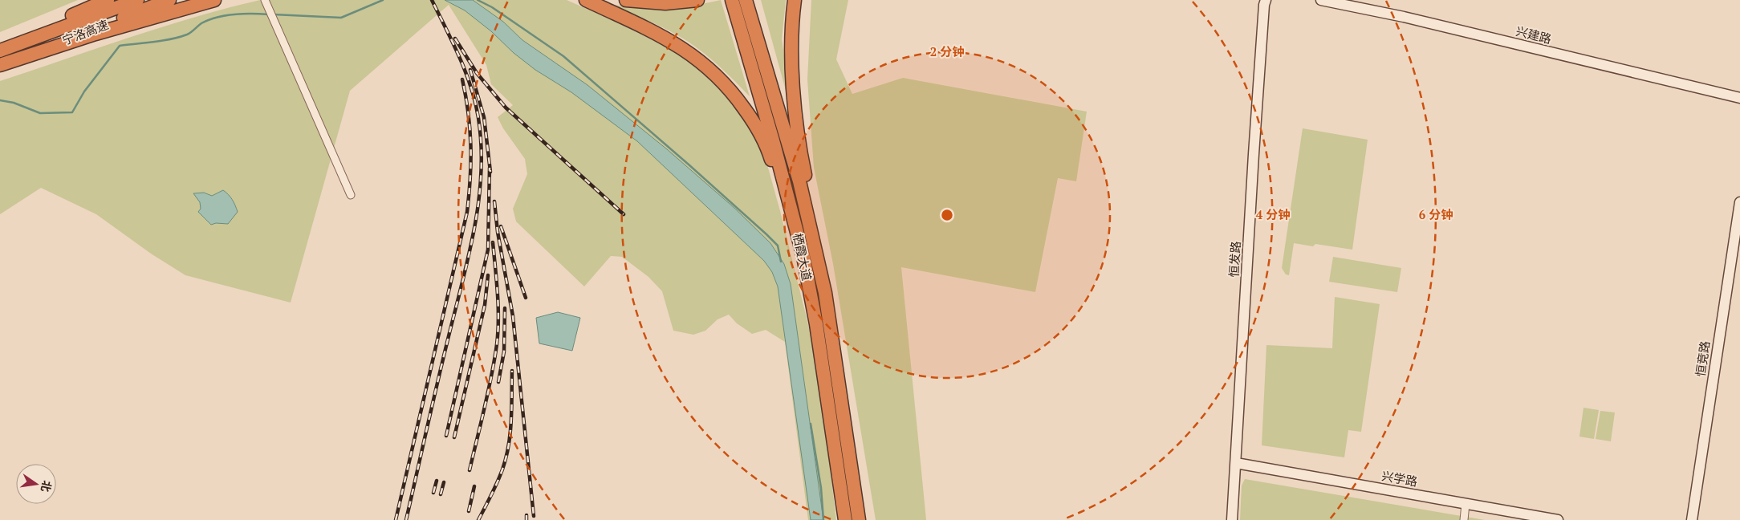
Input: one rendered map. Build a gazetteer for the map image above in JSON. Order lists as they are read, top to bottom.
{
  "streets": {
    "highway": ["宁洛高速", "栖霞大道"],
    "street": [
      "兴建路",
      "恒发路",
      "恒竞路",
      "兴学路"
    ]
  },
  "crossings": [
    ["恒发路", "兴学路"]
  ],
  "north": "right",
  "rings": ["2 分钟", "4 分钟", "6 分钟"]
}
